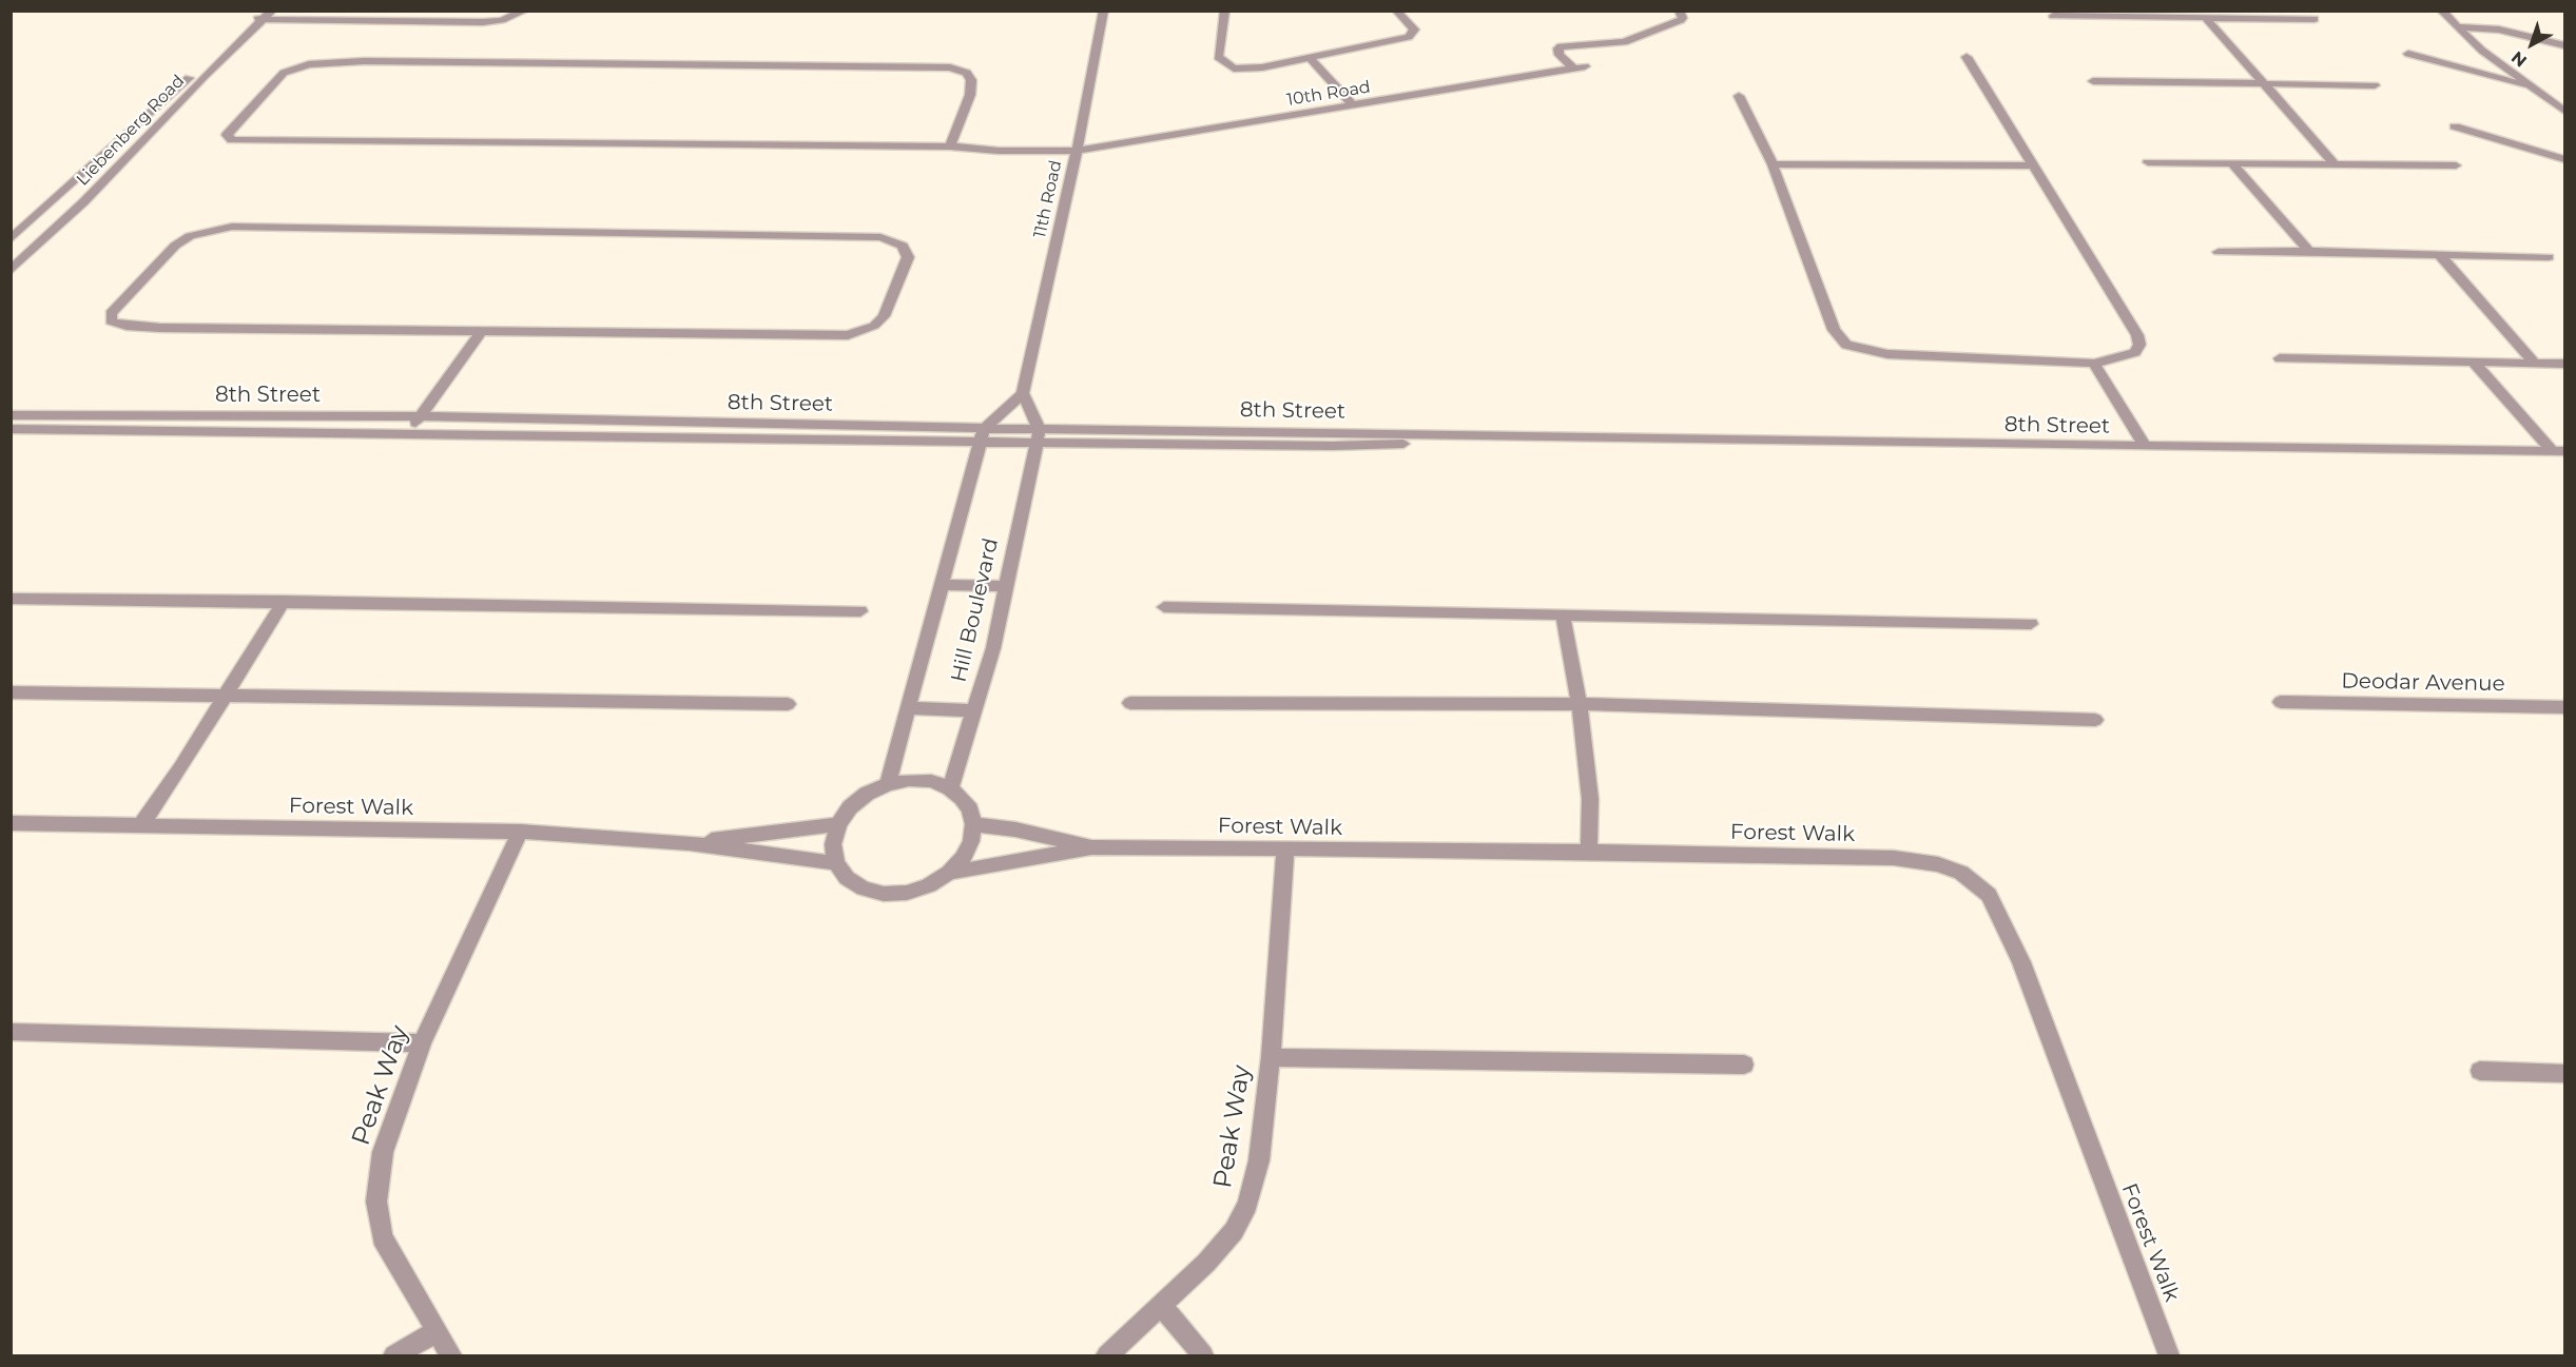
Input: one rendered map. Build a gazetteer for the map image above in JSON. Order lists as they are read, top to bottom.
{
  "streets": {
    "street": [
      "10th Road",
      "Liebenberg Road",
      "11th Road",
      "8th Street",
      "Hill Boulevard",
      "Deodar Avenue",
      "Forest Walk",
      "Peak Way"
    ]
  },
  "crossings": [
    ["10th Road", "11th Road"],
    ["8th Street", "Hill Boulevard"],
    ["Hill Boulevard", "Forest Walk"],
    ["Forest Walk", "Peak Way"]
  ],
  "north": "bottom left"
}
